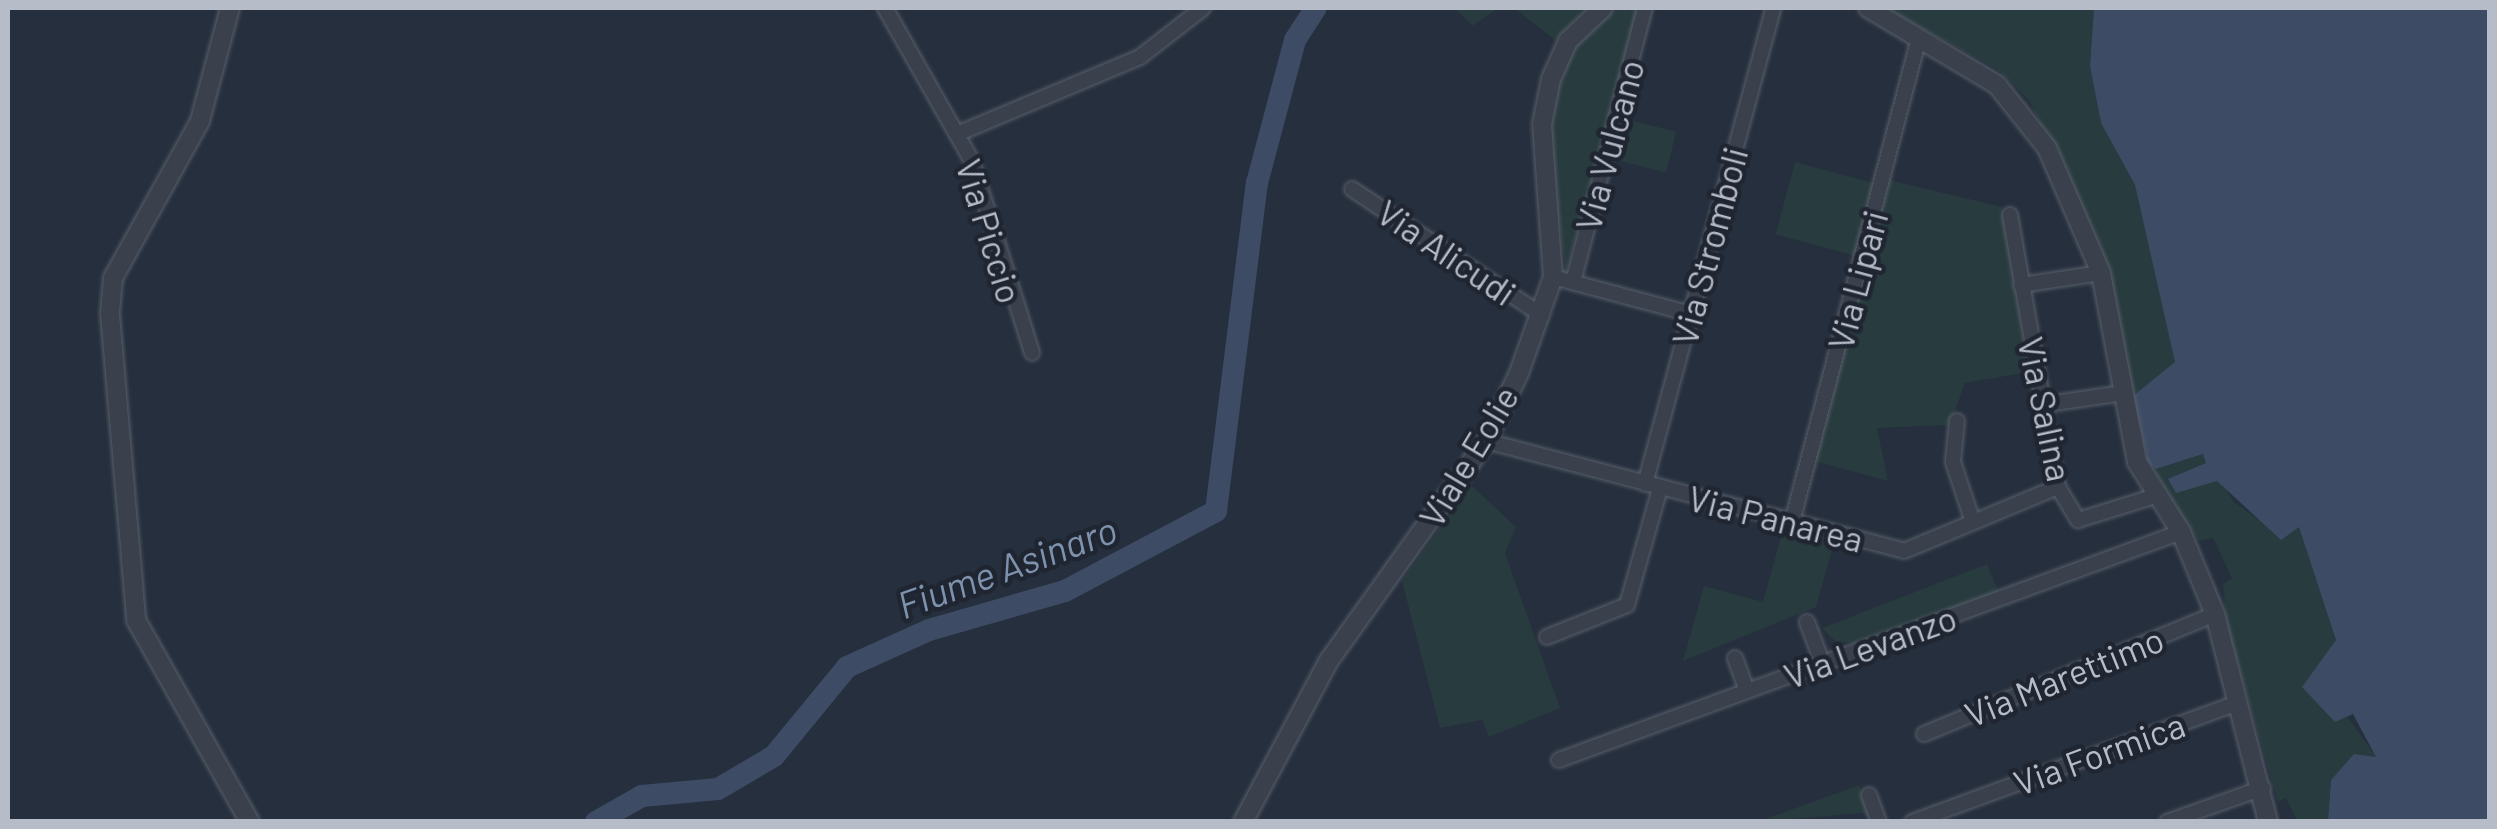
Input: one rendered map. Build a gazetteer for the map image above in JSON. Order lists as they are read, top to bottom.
{
  "streets": {
    "street": [
      "Via Vulcano",
      "Via Piccio",
      "Via Stromboli",
      "Via Alicudi",
      "Via Lipari",
      "Via Salina",
      "Viale Eolie",
      "Via Panarea",
      "Via Levanzo",
      "Via Marettimo",
      "Via Formica"
    ]
  },
  "crossings": [
    ["Via Stromboli", "Via Panarea"],
    ["Via Alicudi", "Viale Eolie"],
    ["Via Lipari", "Via Panarea"],
    ["Via Salina", "Via Panarea"],
    ["Viale Eolie", "Via Panarea"]
  ],
  "water": ["Fiume Asinaro"]
}
